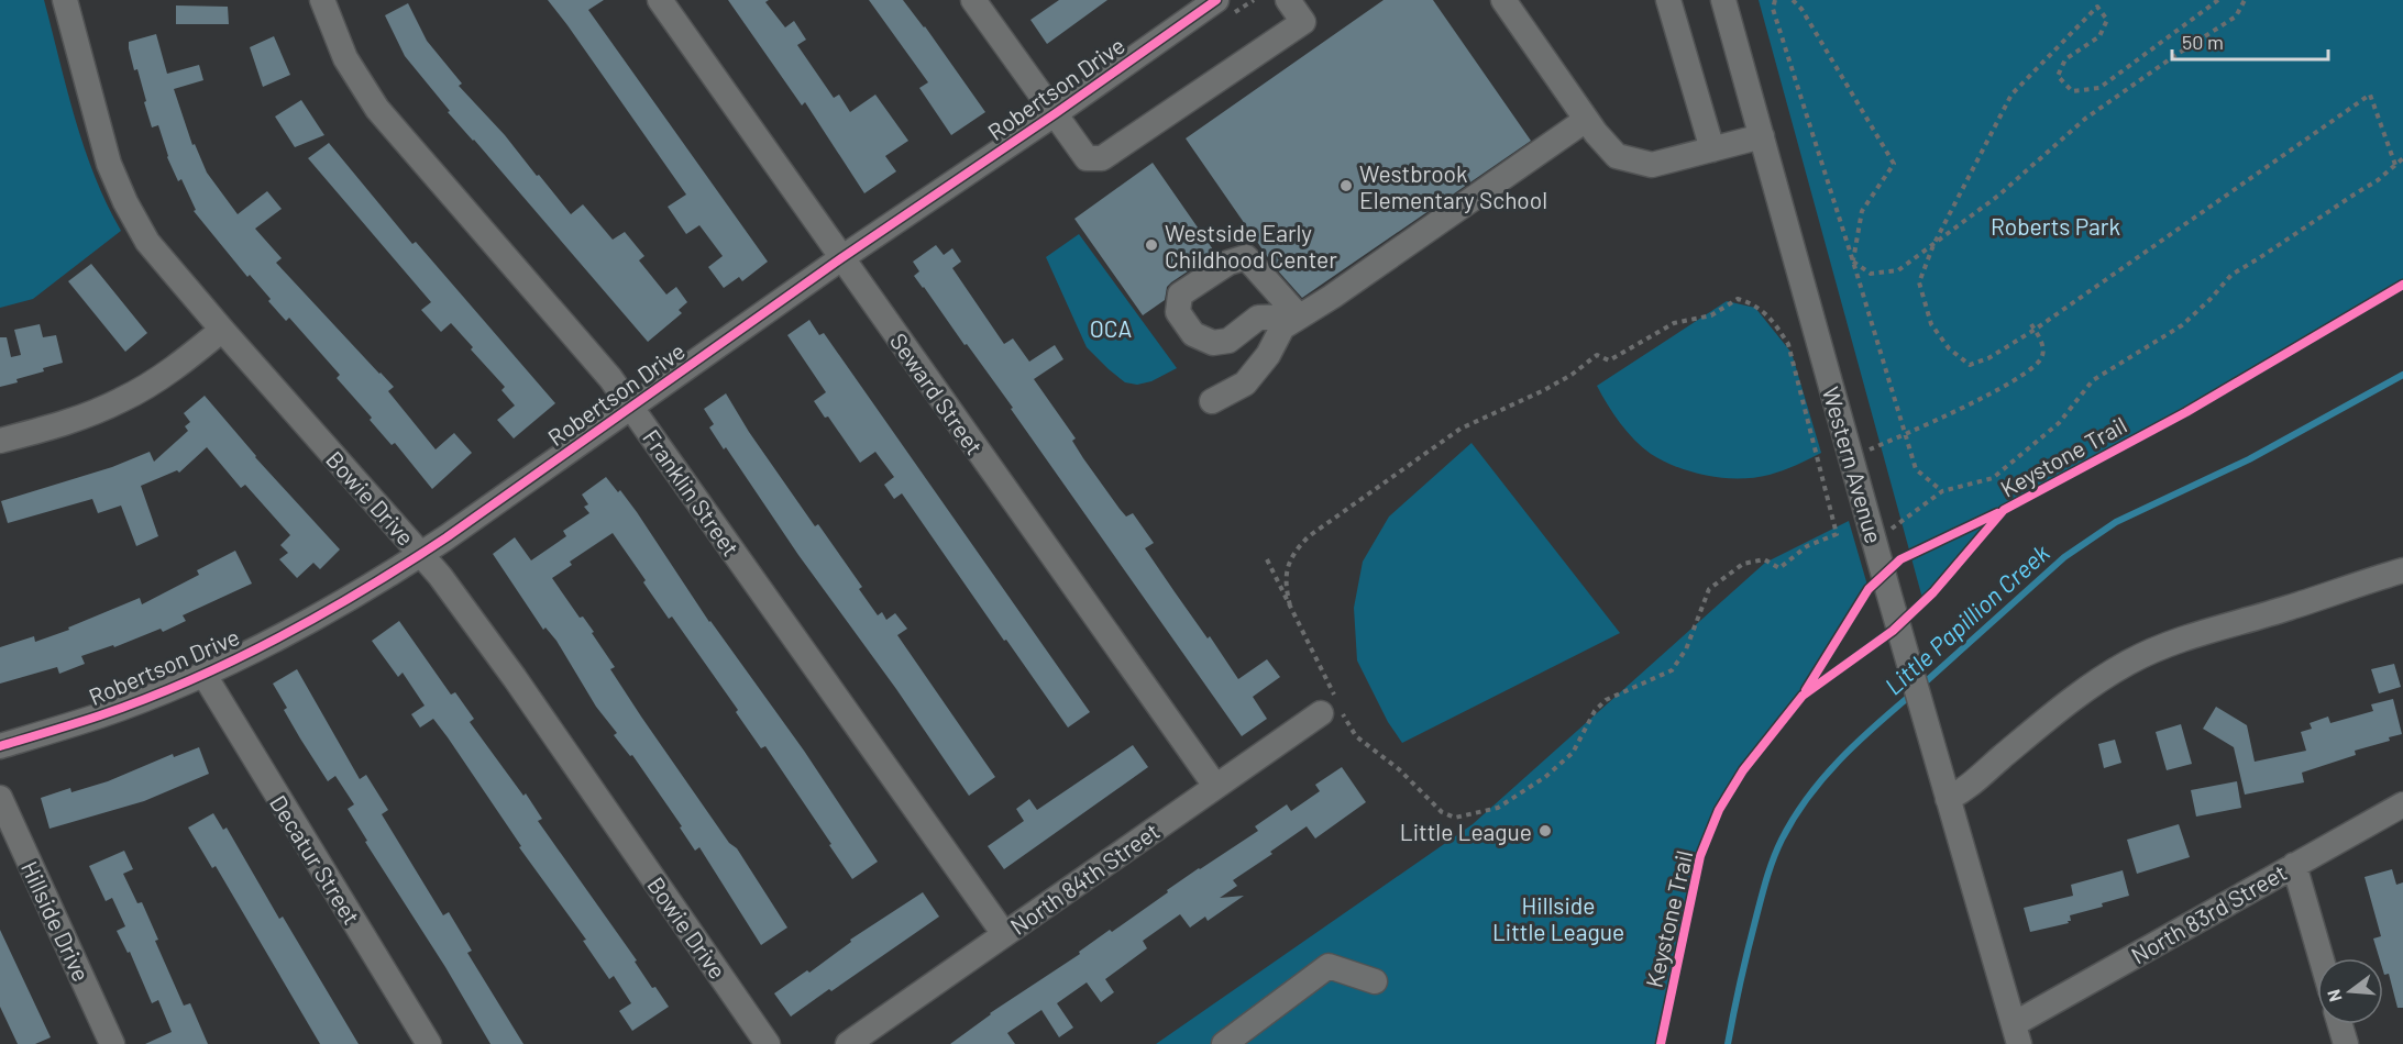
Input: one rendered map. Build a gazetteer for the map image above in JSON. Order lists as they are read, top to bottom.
{
  "streets": {
    "street": [
      "Robertson Drive",
      "Seward Street",
      "Western Avenue",
      "Franklin Street",
      "Bowie Drive",
      "Decatur Street",
      "North 84th Street",
      "North 83rd Street",
      "Hillside Drive"
    ],
    "cycle path": ["Keystone Trail"]
  },
  "crossings": [
    ["Robertson Drive", "Seward Street"],
    ["Robertson Drive", "Franklin Street"],
    ["Robertson Drive", "Bowie Drive"],
    ["Robertson Drive", "Decatur Street"],
    ["Seward Street", "North 84th Street"],
    ["Western Avenue", "North 83rd Street"],
    ["Franklin Street", "North 84th Street"]
  ],
  "water": ["Little Papillion Creek"],
  "parks": ["Roberts Park", "OCA", "Hillside Little League"],
  "places": ["Westbrook Elementary School", "Westside Early Childhood Center", "Little League"],
  "scale_bar": "50 m",
  "north": "left"
}
